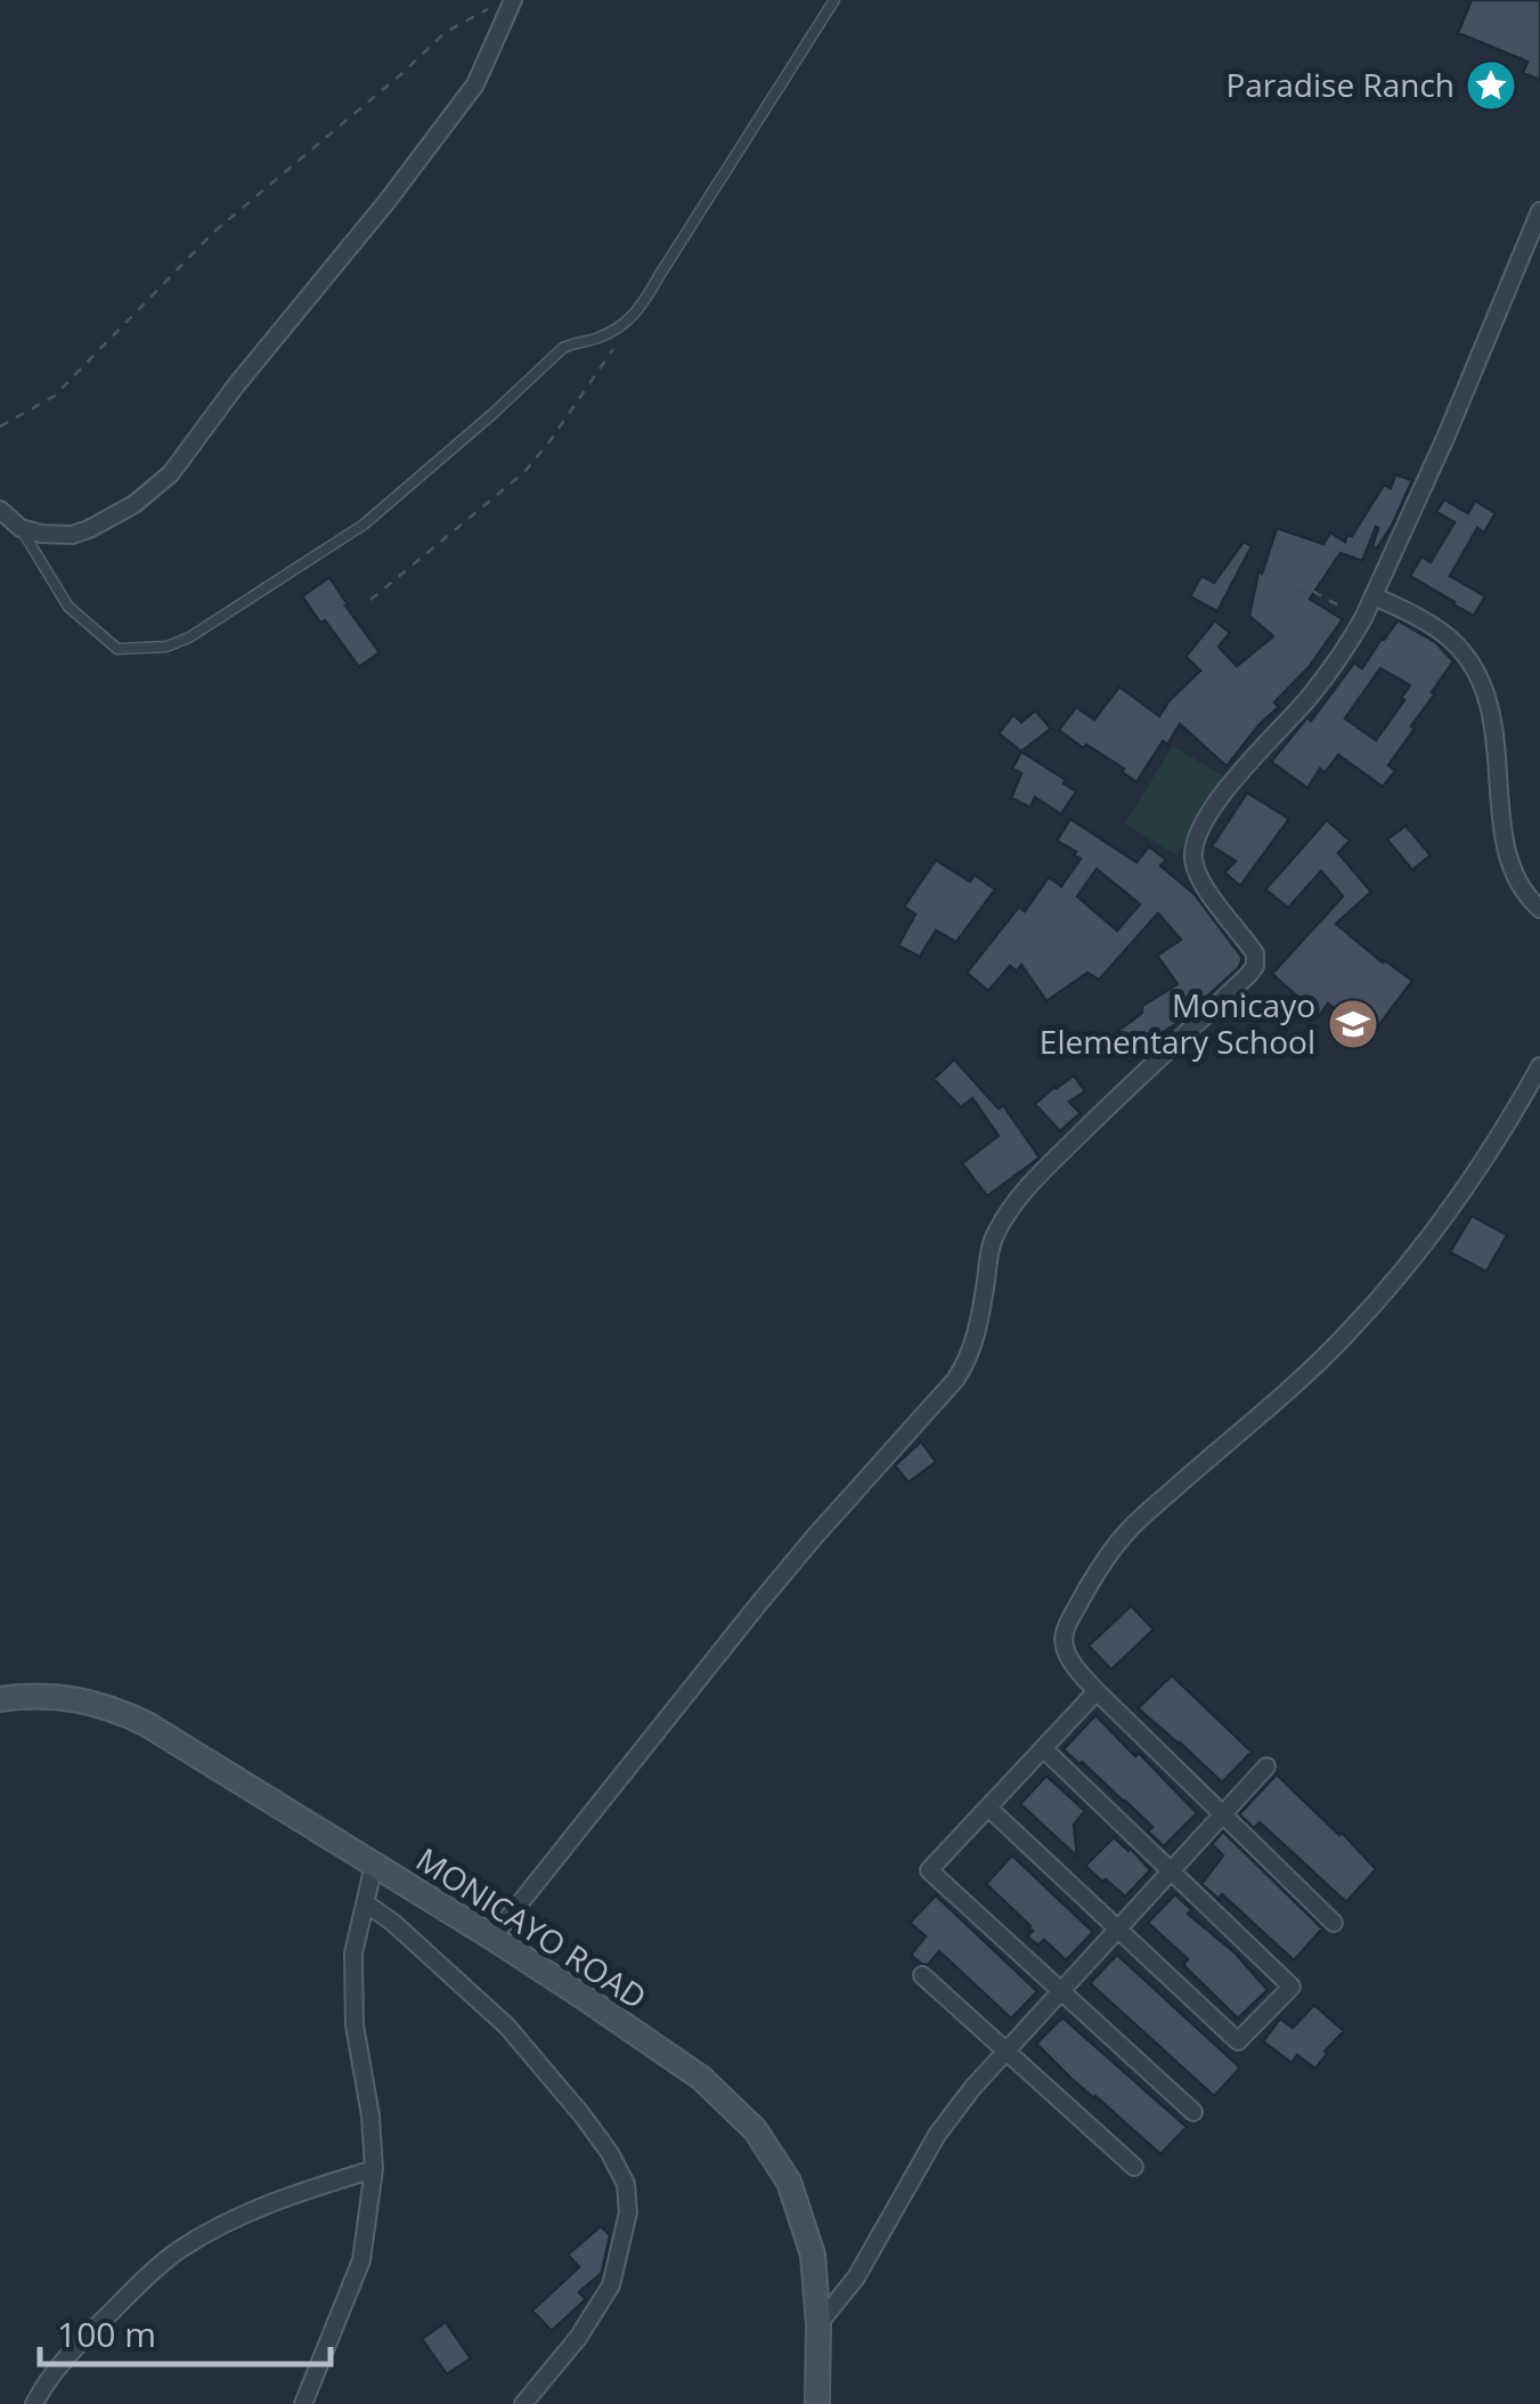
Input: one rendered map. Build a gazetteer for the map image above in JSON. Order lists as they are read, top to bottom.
{
  "streets": {
    "main road": ["MONICAYO ROAD"]
  },
  "places": {
    "place": ["Paradise Ranch"],
    "school or university": ["Monicayo Elementary School"]
  },
  "scale_bar": "100 m"
}
